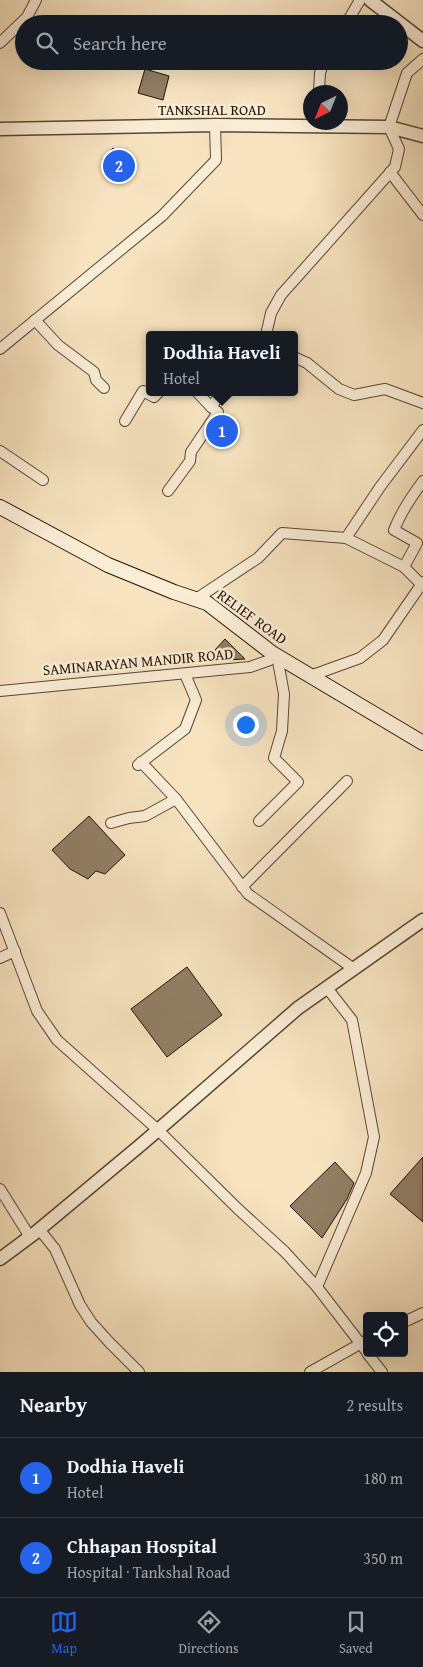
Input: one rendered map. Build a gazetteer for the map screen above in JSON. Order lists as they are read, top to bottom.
{
  "streets": {
    "main road": ["RELIEF ROAD"],
    "street": ["TANKSHAL ROAD", "SAMINARAYAN MANDIR ROAD"]
  },
  "crossings": [
    ["RELIEF ROAD", "SAMINARAYAN MANDIR ROAD"]
  ],
  "north": "bottom left",
  "page": {
    "search": "Search here",
    "pins": ["2", "1"],
    "popup": ["Dodhia Haveli", "Hotel"],
    "heading": ["Nearby", "2 results"],
    "list": [
      {
        "mark": "1",
        "name": "Dodhia Haveli",
        "note": "Hotel",
        "value": "180 m"
      },
      {
        "mark": "2",
        "name": "Chhapan Hospital",
        "note": "Hospital · Tankshal Road",
        "value": "350 m"
      }
    ],
    "nav": ["Map", "Directions", "Saved"]
  }
}
